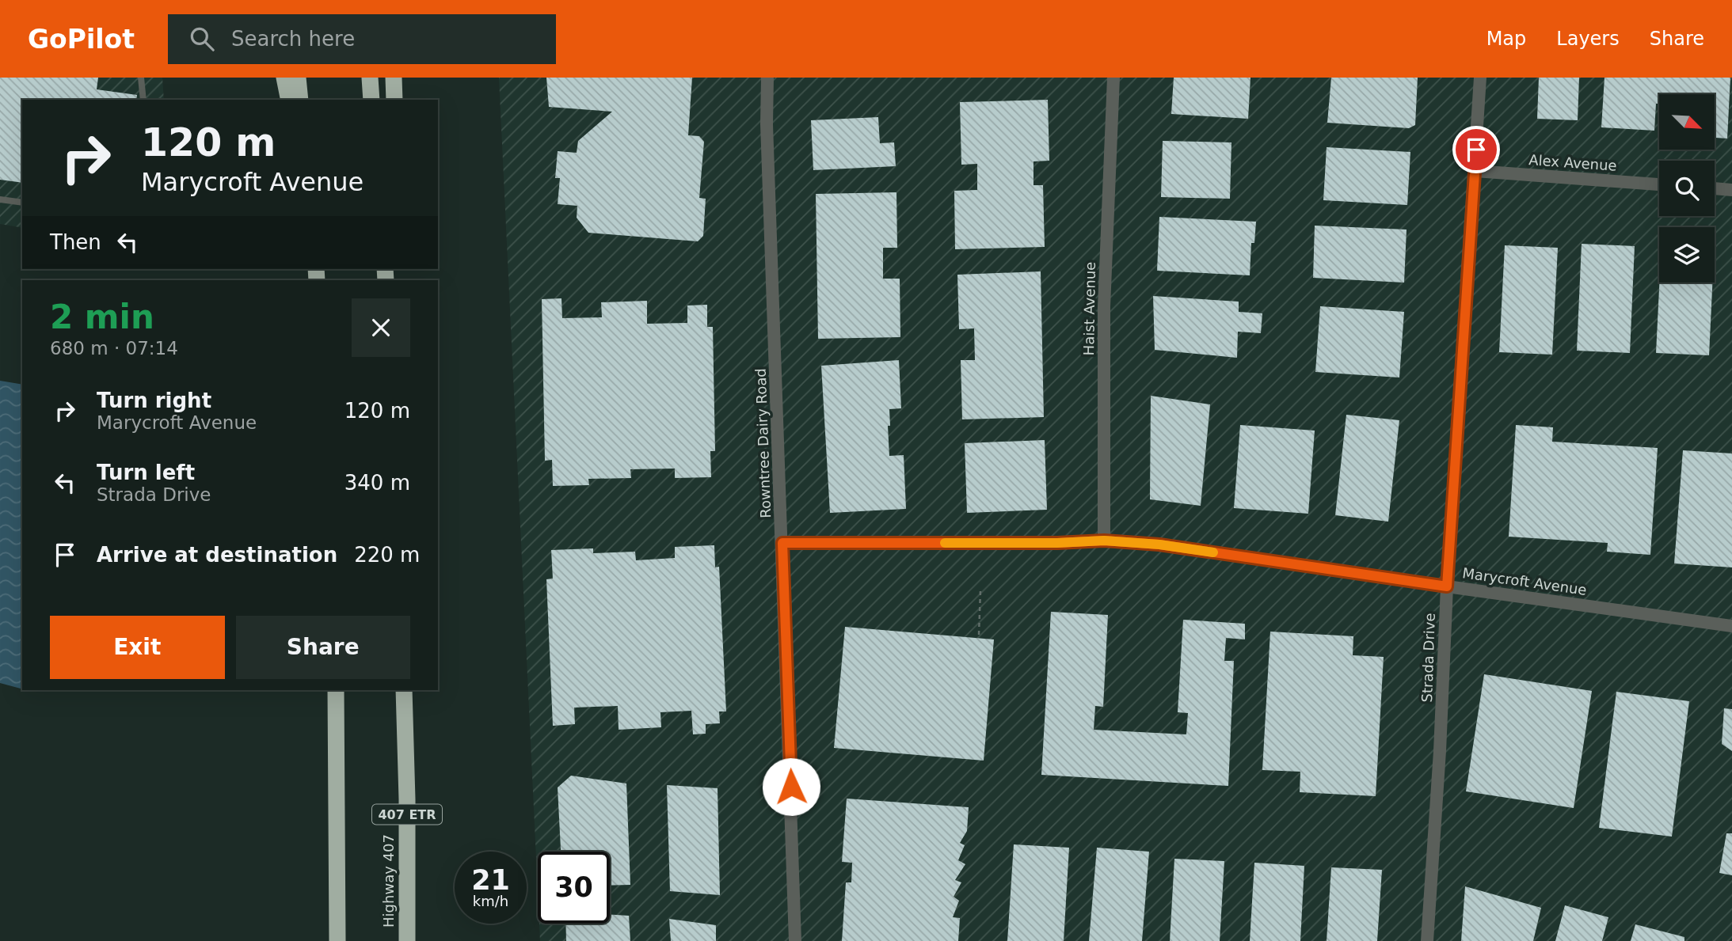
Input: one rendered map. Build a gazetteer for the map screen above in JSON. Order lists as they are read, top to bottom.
{
  "streets": {
    "highway": ["407 ETR", "Highway 407"],
    "street": [
      "Alex Avenue",
      "Haist Avenue",
      "Rowntree Dairy Road",
      "Marycroft Avenue",
      "Strada Drive"
    ]
  },
  "crossings": [
    ["Alex Avenue", "Strada Drive"],
    ["Haist Avenue", "Marycroft Avenue"],
    ["Rowntree Dairy Road", "Marycroft Avenue"],
    ["Marycroft Avenue", "Strada Drive"]
  ],
  "north": "bottom right",
  "page": {
    "header": "GoPilot",
    "search": "Search here",
    "nav": ["Map", "Layers", "Share"],
    "turn": ["120 m", "Marycroft Avenue"],
    "then": "Then",
    "heading": ["2 min", "680 m · 07:14"],
    "list": [
      {
        "name": "Turn right",
        "note": "Marycroft Avenue",
        "value": "120 m"
      },
      {
        "name": "Turn left",
        "note": "Strada Drive",
        "value": "340 m"
      },
      {
        "name": "Arrive at destination",
        "value": "220 m"
      }
    ],
    "buttons": ["Exit", "Share"],
    "speed": "21 km/h",
    "limit": "30"
  }
}
